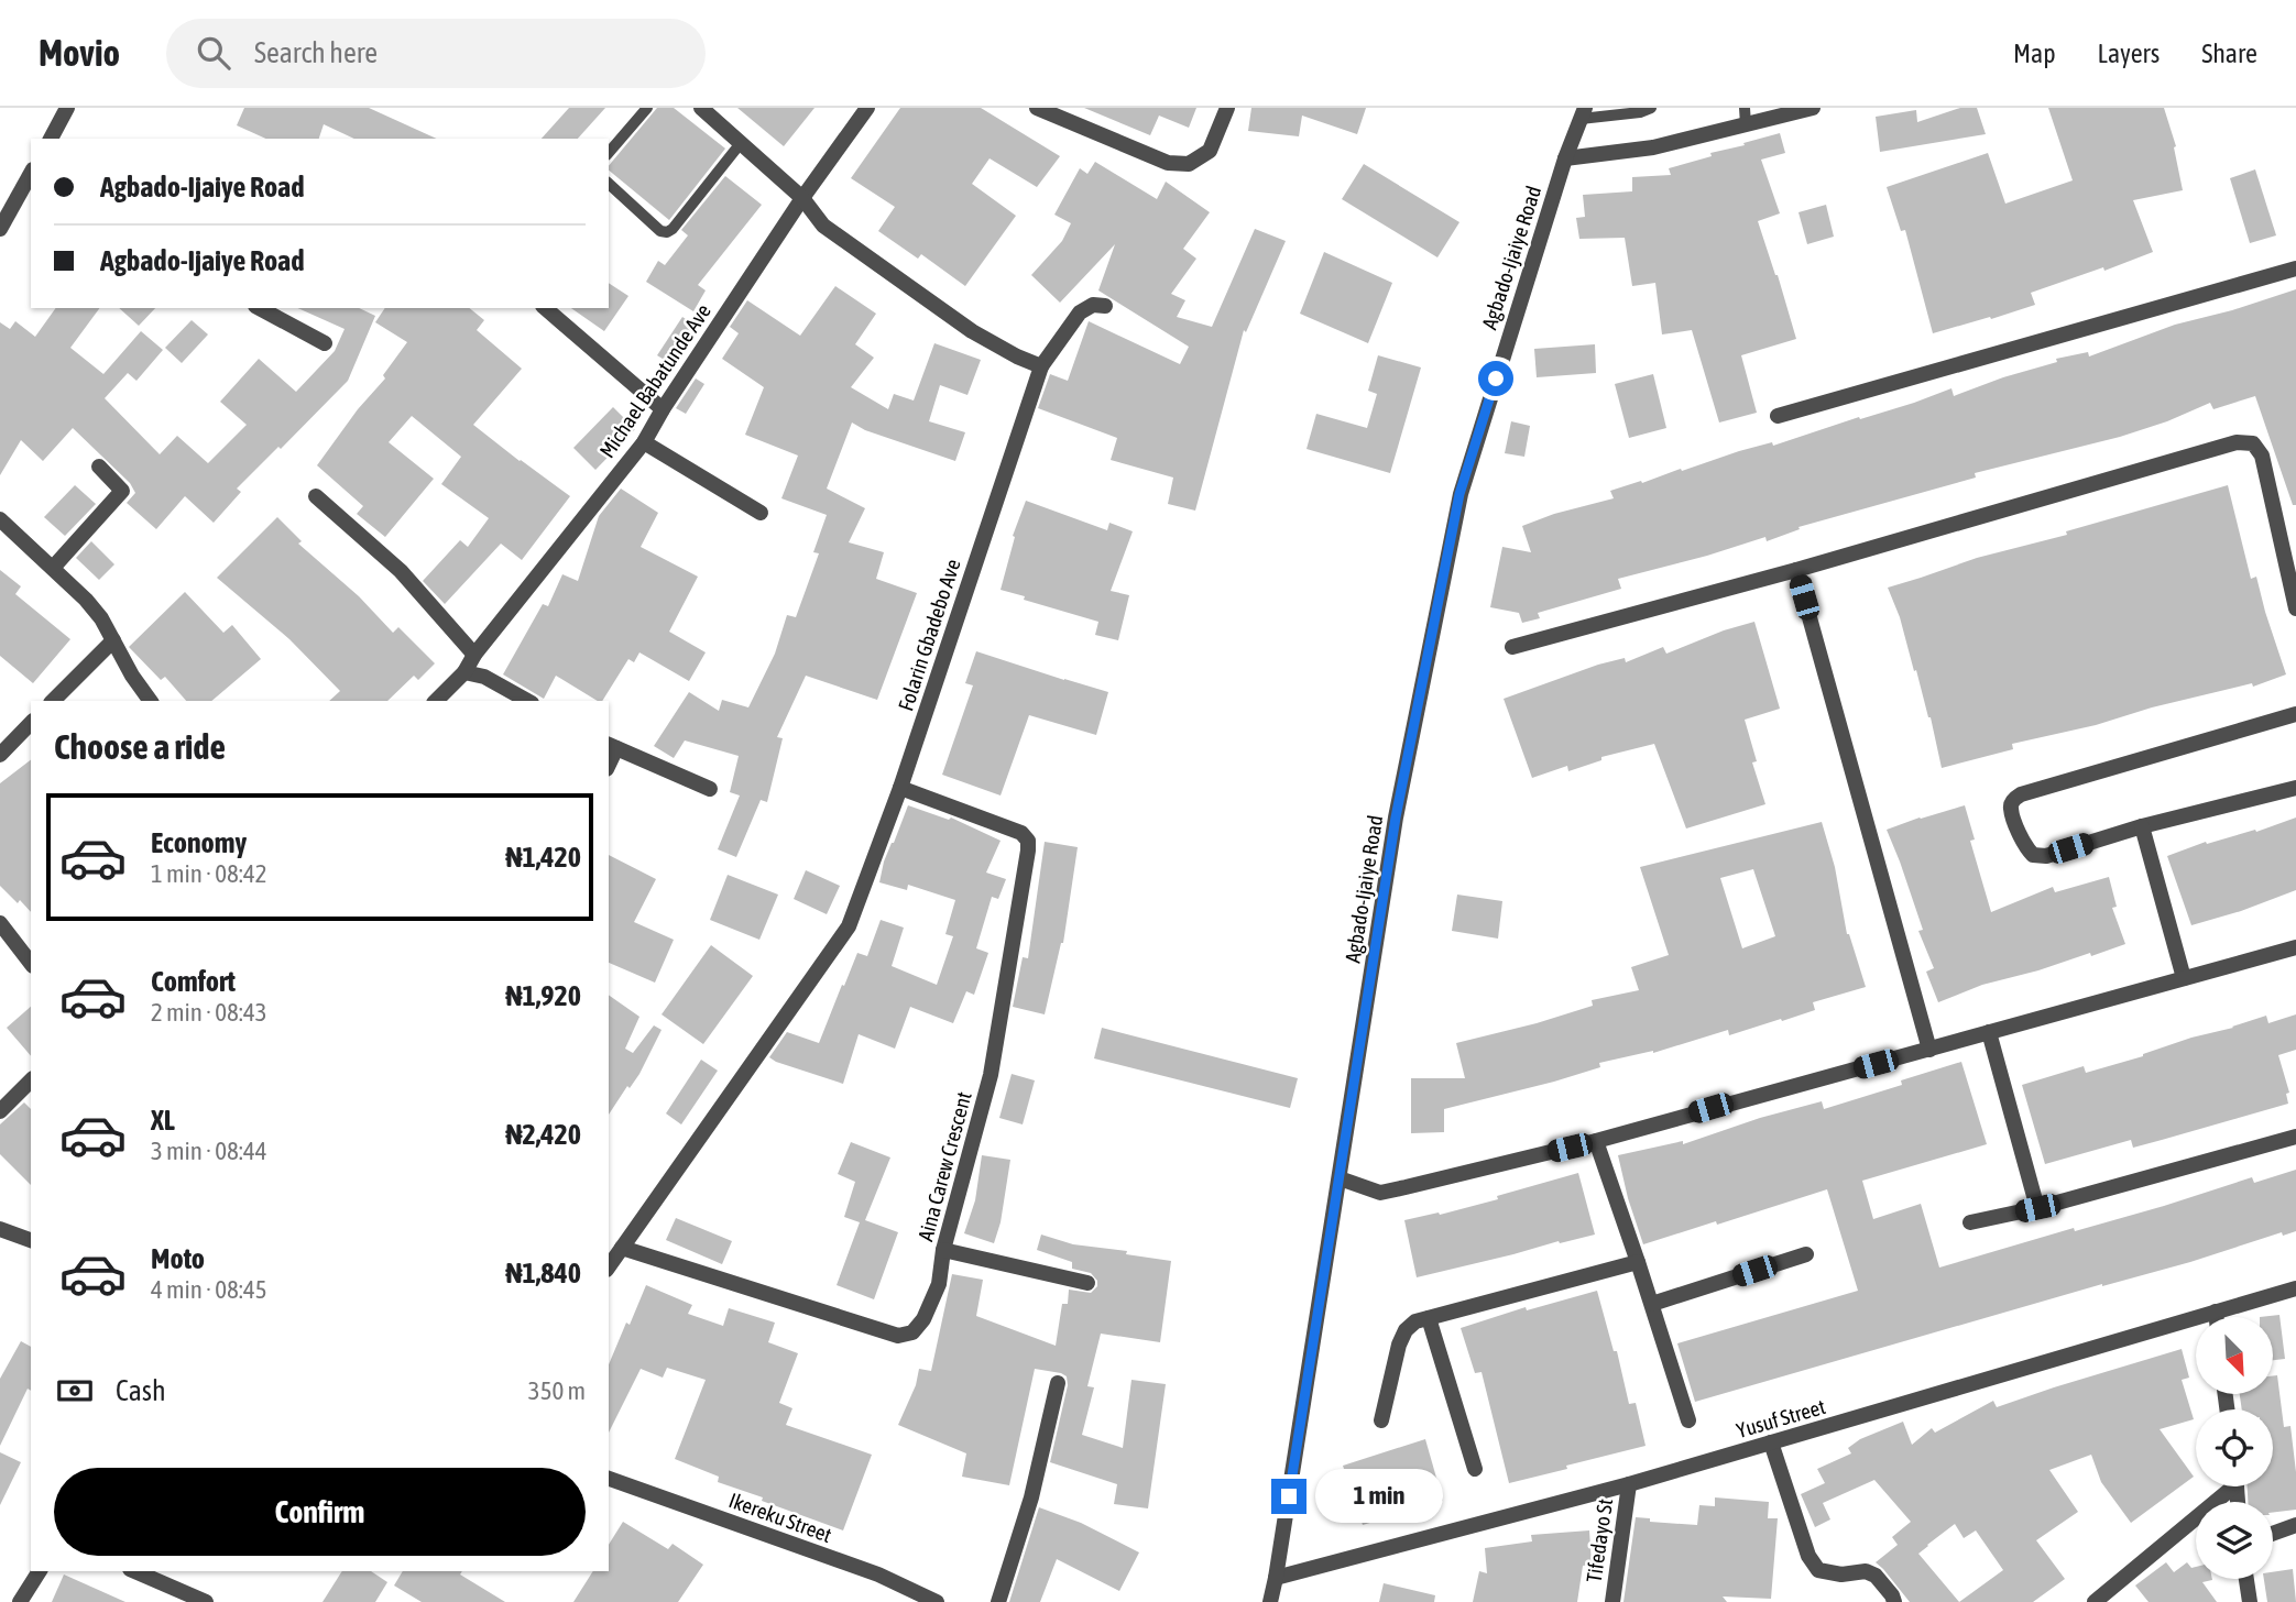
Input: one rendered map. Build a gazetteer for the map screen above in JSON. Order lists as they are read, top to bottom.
{
  "streets": {
    "street": [
      "Agbado-Ijaiye Road",
      "Michael Babatunde Ave",
      "Folarin Gbadebo Ave",
      "Aina Carew Crescent",
      "Yusuf Street",
      "Ikereku Street",
      "Tifedayo St"
    ]
  },
  "crossings": [
    ["Agbado-Ijaiye Road", "Yusuf Street"],
    ["Folarin Gbadebo Ave", "Aina Carew Crescent"],
    ["Yusuf Street", "Tifedayo St"]
  ],
  "north": "bottom right",
  "page": {
    "header": "Movio",
    "search": "Search here",
    "nav": ["Map", "Layers", "Share"],
    "banner": ["Agbado-Ijaiye Road", "Agbado-Ijaiye Road"],
    "heading": "Choose a ride",
    "list": [
      {
        "name": "Economy",
        "note": "1 min · 08:42",
        "value": "₦1,420"
      },
      {
        "name": "Comfort",
        "note": "2 min · 08:43",
        "value": "₦1,920"
      },
      {
        "name": "XL",
        "note": "3 min · 08:44",
        "value": "₦2,420"
      },
      {
        "name": "Moto",
        "note": "4 min · 08:45",
        "value": "₦1,840"
      }
    ],
    "pay": ["Cash", "350 m"],
    "buttons": "Confirm",
    "bubble": "1 min"
  }
}
